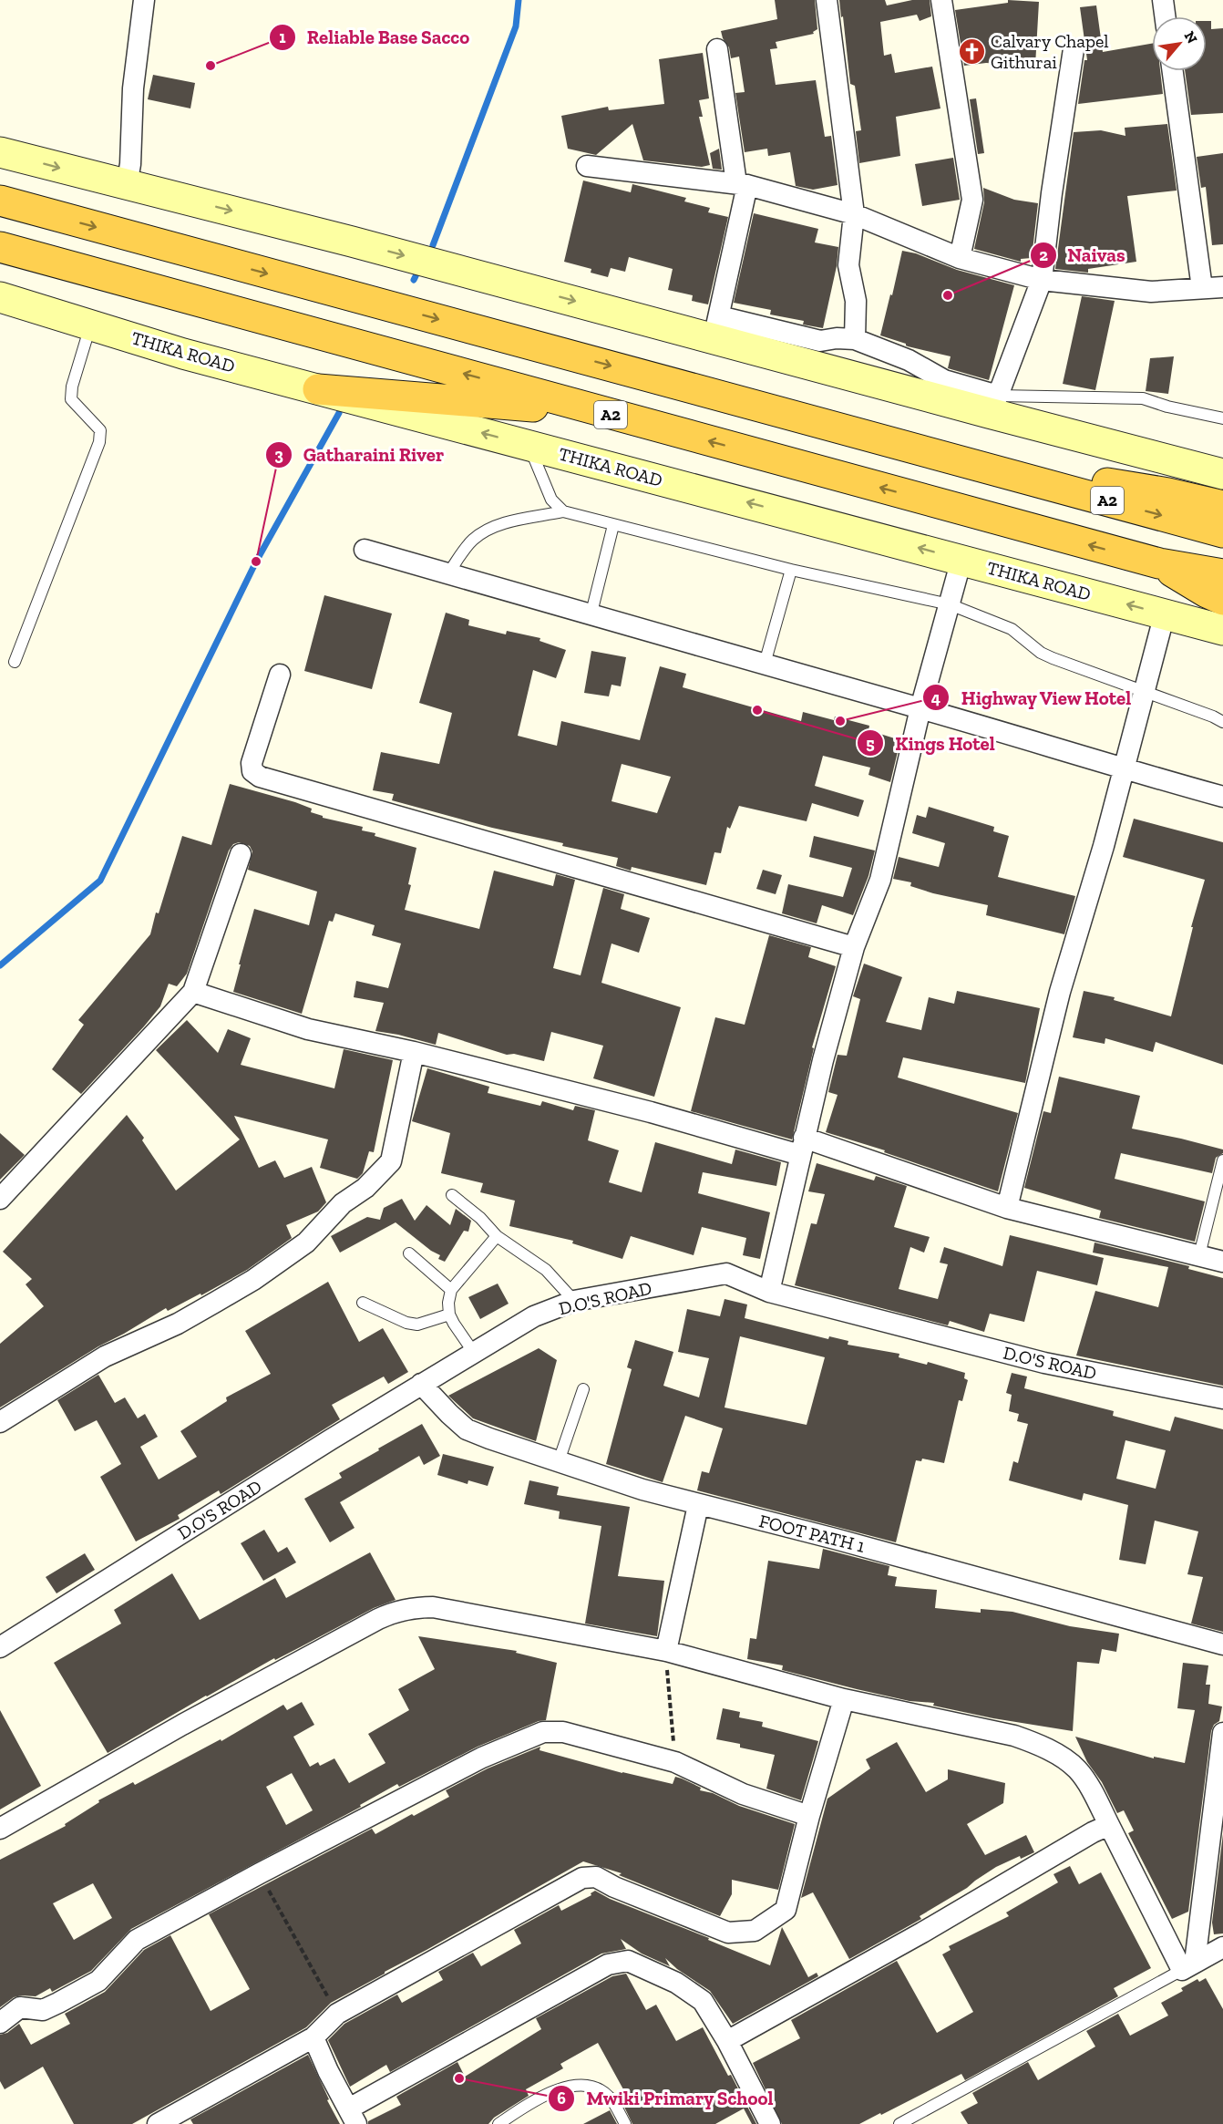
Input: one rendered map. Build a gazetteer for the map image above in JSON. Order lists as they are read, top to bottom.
{
  "streets": {
    "highway": ["A2"],
    "main road": ["THIKA ROAD"],
    "street": ["D.O'S ROAD", "FOOT PATH 1"]
  },
  "crossings": [
    ["D.O'S ROAD", "FOOT PATH 1"]
  ],
  "places": {
    "church": ["Calvary Chapel Githurai"],
    "other": [
      "Reliable Base Sacco",
      "Naivas",
      "Gatharaini River",
      "Kings Hotel",
      "Highway View Hotel",
      "Mwiki Primary School"
    ]
  },
  "north": "top right"
}
